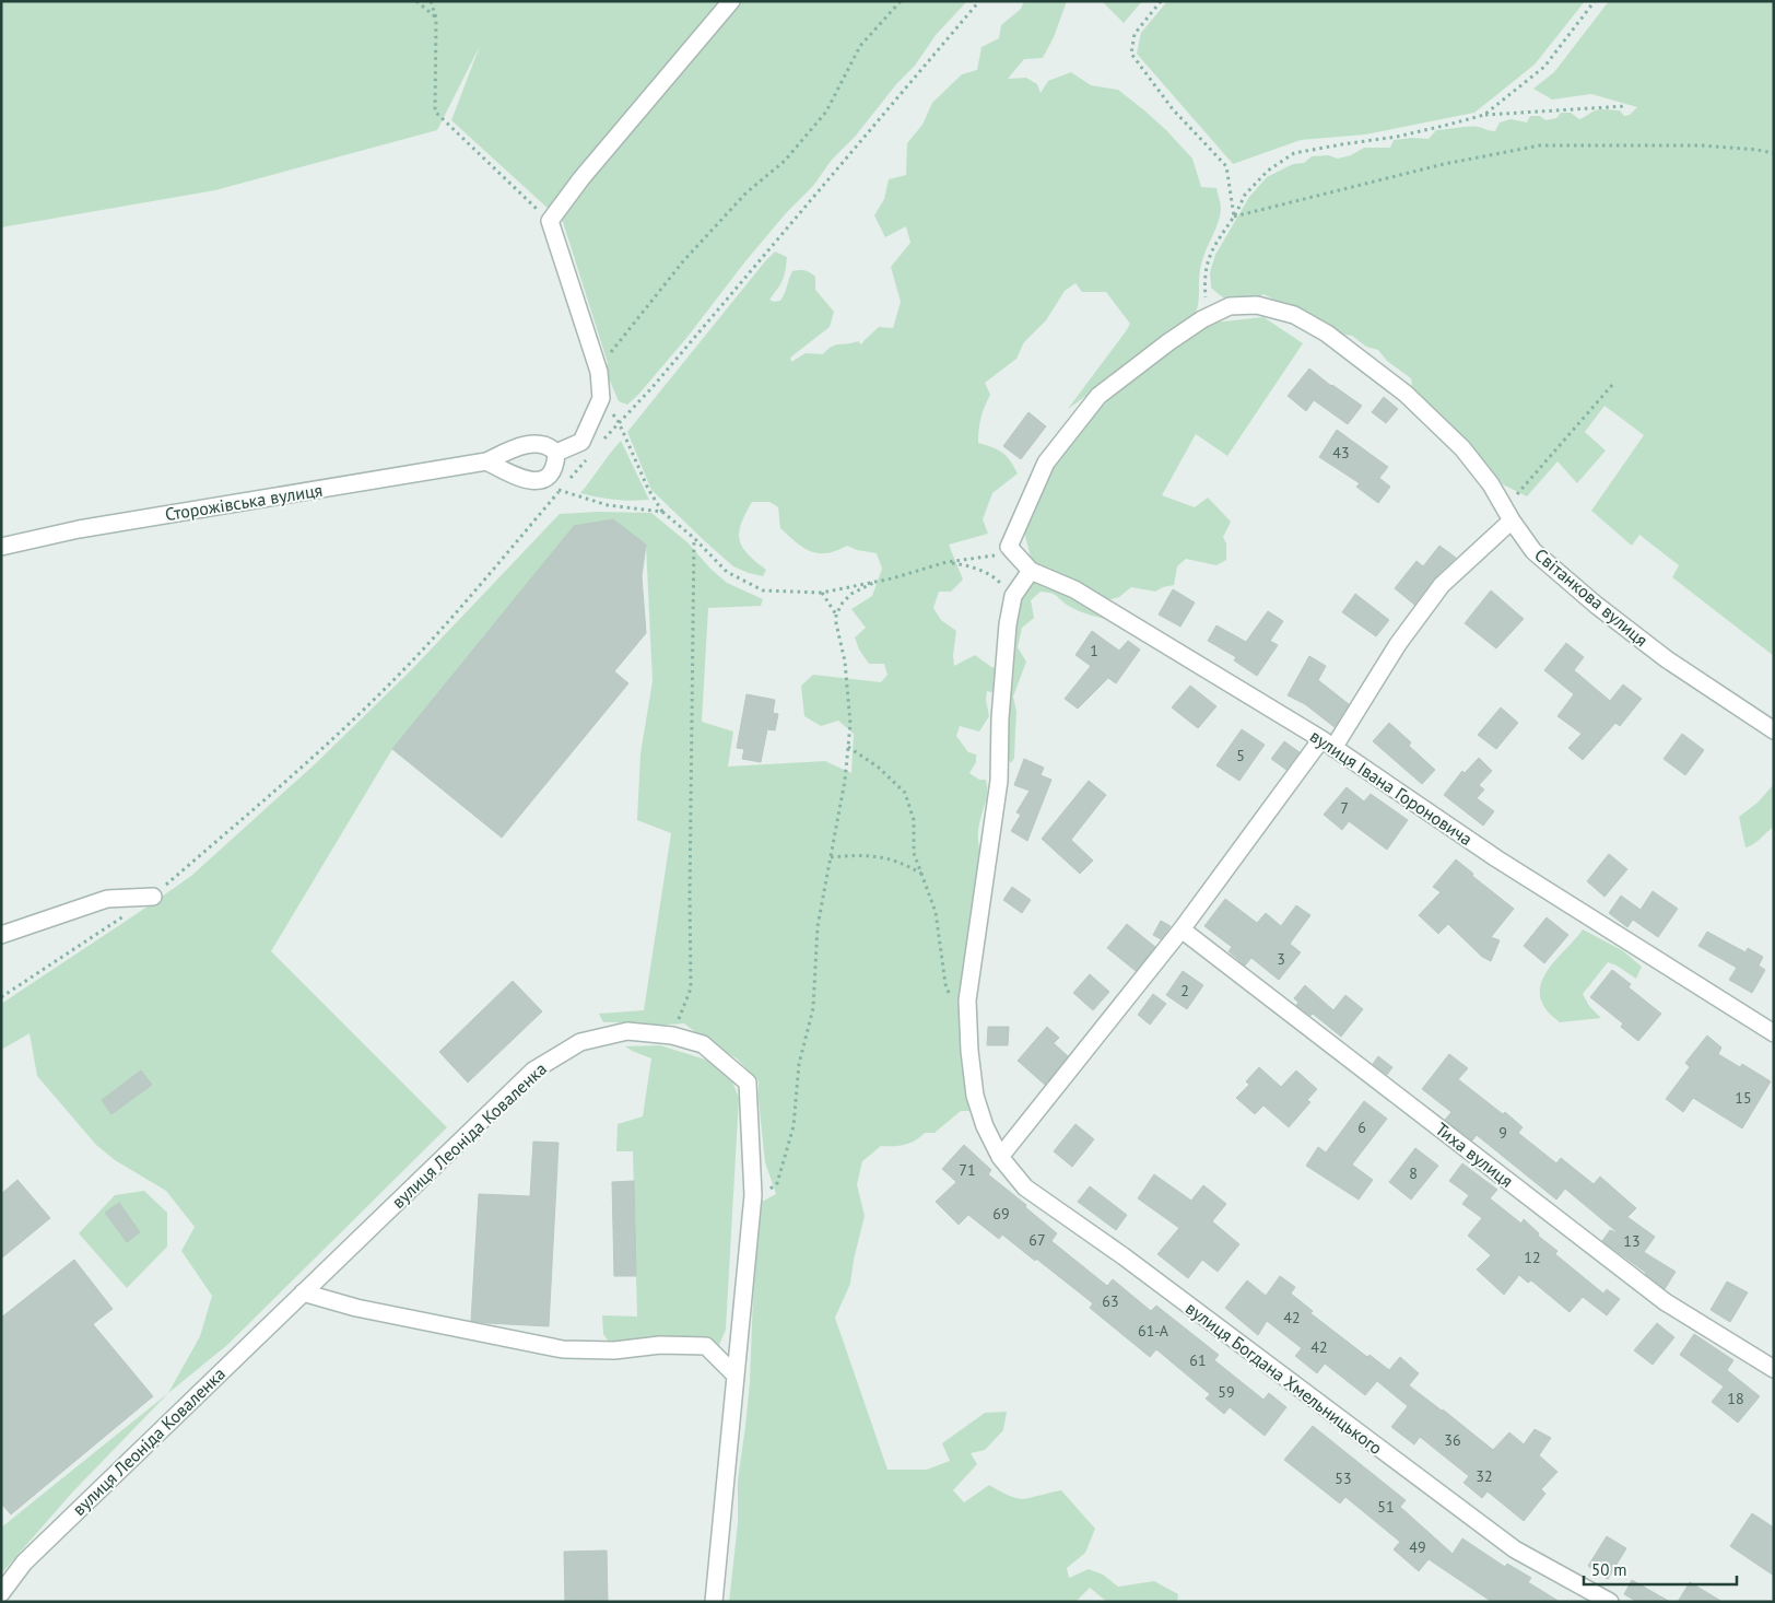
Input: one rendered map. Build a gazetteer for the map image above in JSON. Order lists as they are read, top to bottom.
{
  "streets": {
    "street": [
      "Сторожівська вулиця",
      "Світанкова вулиця",
      "вулиця Івана Гороновича",
      "вулиця Леоніда Коваленка",
      "Тиха вулиця",
      "вулиця Богдана Хмельницького"
    ]
  },
  "crossings": [
    ["Світанкова вулиця", "вулиця Івана Гороновича"]
  ],
  "house_numbers": [
    "43",
    "1",
    "5",
    "7",
    "3",
    "2",
    "15",
    "6",
    "9",
    "71",
    "8",
    "69",
    "67",
    "13",
    "12",
    "63",
    "42",
    "61-А",
    "42",
    "61",
    "59",
    "18",
    "36",
    "32",
    "53",
    "51",
    "49"
  ],
  "scale_bar": "50 m"
}
